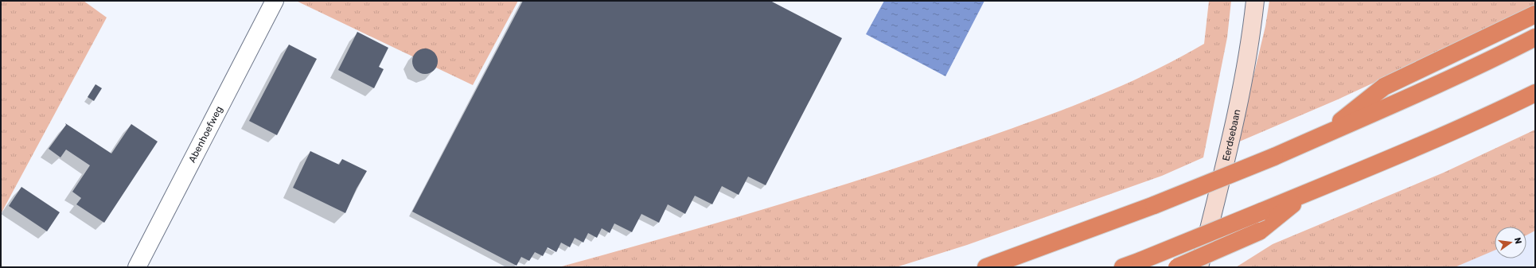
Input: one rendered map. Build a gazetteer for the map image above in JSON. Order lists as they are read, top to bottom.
{
  "streets": {
    "main road": ["Eerdsebaan"],
    "street": ["Abenhoefweg"]
  },
  "north": "right"
}
